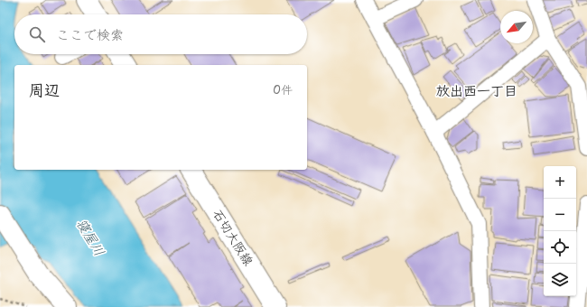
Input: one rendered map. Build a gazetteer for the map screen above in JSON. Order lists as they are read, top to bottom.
{
  "streets": {
    "main road": ["石切大阪線"]
  },
  "districts": ["放出西一丁目"],
  "water": ["寝屋川"],
  "north": "bottom left",
  "page": {
    "search": "ここで検索",
    "heading": ["周辺", "0件"],
    "map_buttons": ["+", "−"]
  }
}
